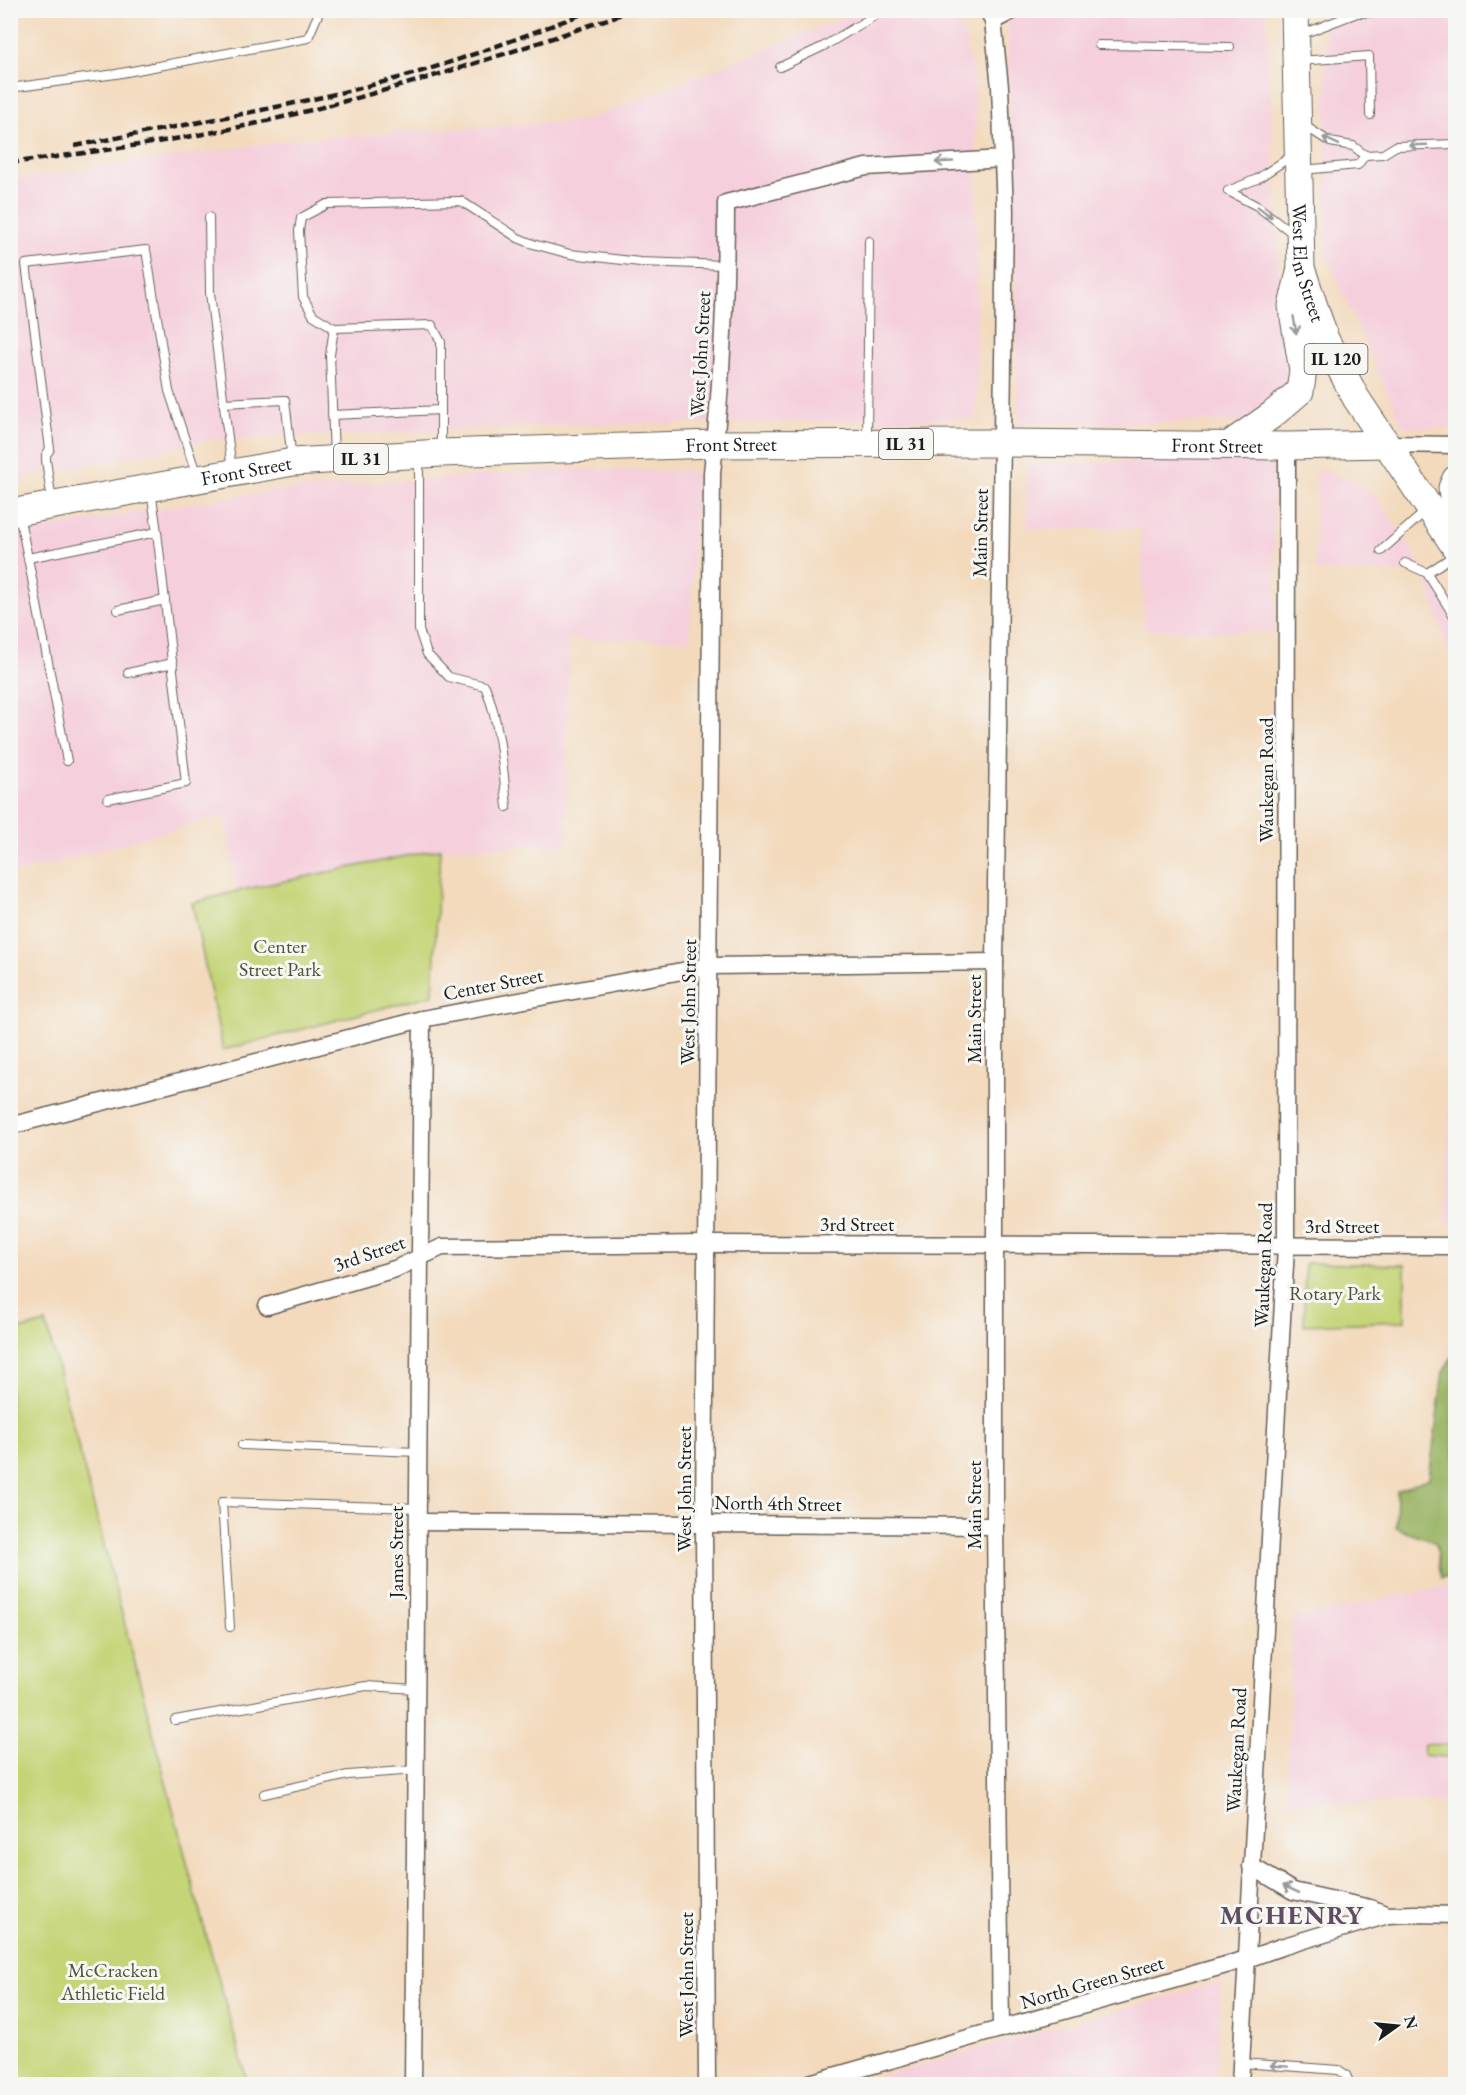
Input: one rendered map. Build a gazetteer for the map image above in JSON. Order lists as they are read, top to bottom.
{
  "streets": {
    "main road": [
      "West Elm Street",
      "IL 120",
      "IL 31",
      "Front Street"
    ],
    "street": [
      "West John Street",
      "Main Street",
      "Waukegan Road",
      "Center Street",
      "3rd Street",
      "North 4th Street",
      "James Street",
      "North Green Street"
    ]
  },
  "crossings": [
    ["West Elm Street", "Front Street"],
    ["West John Street", "Front Street"],
    ["West John Street", "Main Street"],
    ["West John Street", "Center Street"],
    ["West John Street", "3rd Street"],
    ["West John Street", "North 4th Street"],
    ["Front Street", "Main Street"],
    ["Front Street", "Waukegan Road"],
    ["Main Street", "Center Street"],
    ["Main Street", "3rd Street"],
    ["Main Street", "North 4th Street"],
    ["Main Street", "North Green Street"],
    ["Waukegan Road", "3rd Street"],
    ["Waukegan Road", "North Green Street"],
    ["Center Street", "James Street"],
    ["3rd Street", "James Street"],
    ["North 4th Street", "James Street"]
  ],
  "districts": ["MCHENRY"],
  "parks": ["Center Street Park", "Rotary Park", "McCracken Athletic Field"],
  "north": "right"
}
